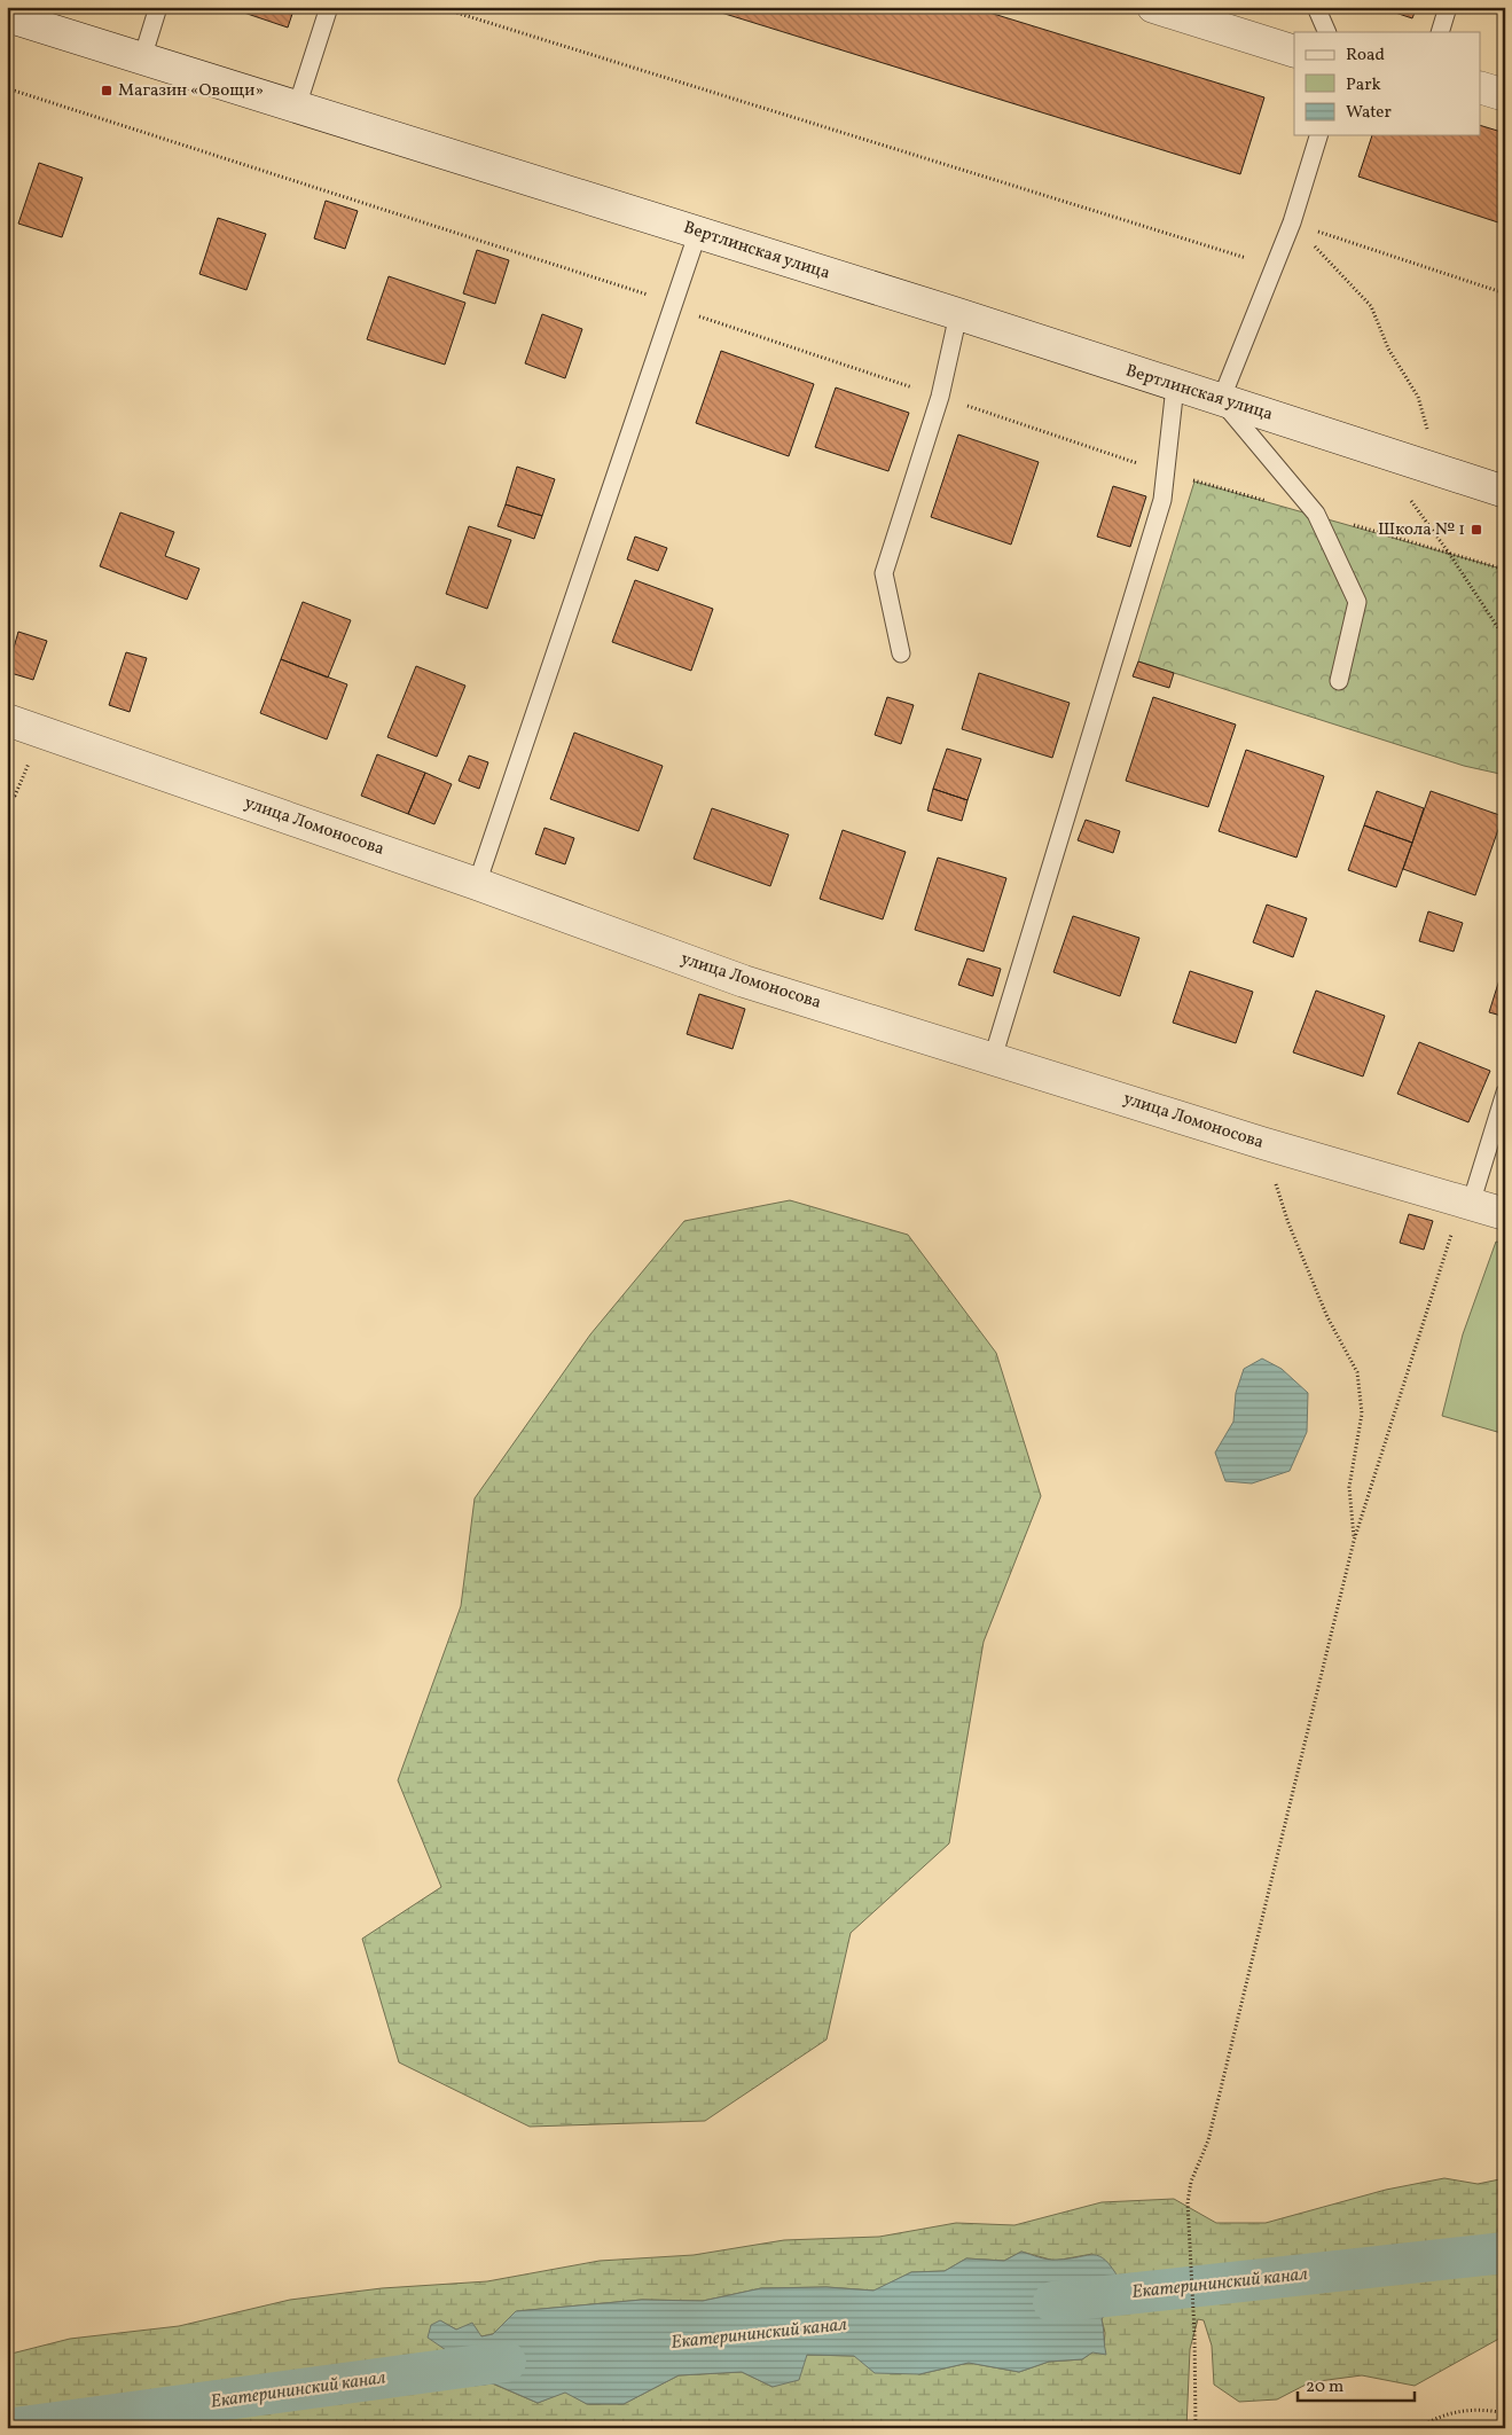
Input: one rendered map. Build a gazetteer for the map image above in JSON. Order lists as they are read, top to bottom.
{
  "streets": {
    "street": ["Вертлинская улица", "улица Ломоносова"]
  },
  "water": ["Екатерининский канал"],
  "places": {
    "transit": ["Магазин «Овощи»", "Школа № 1"]
  },
  "legend": ["Road", "Park", "Water"],
  "scale_bar": "20 m"
}
